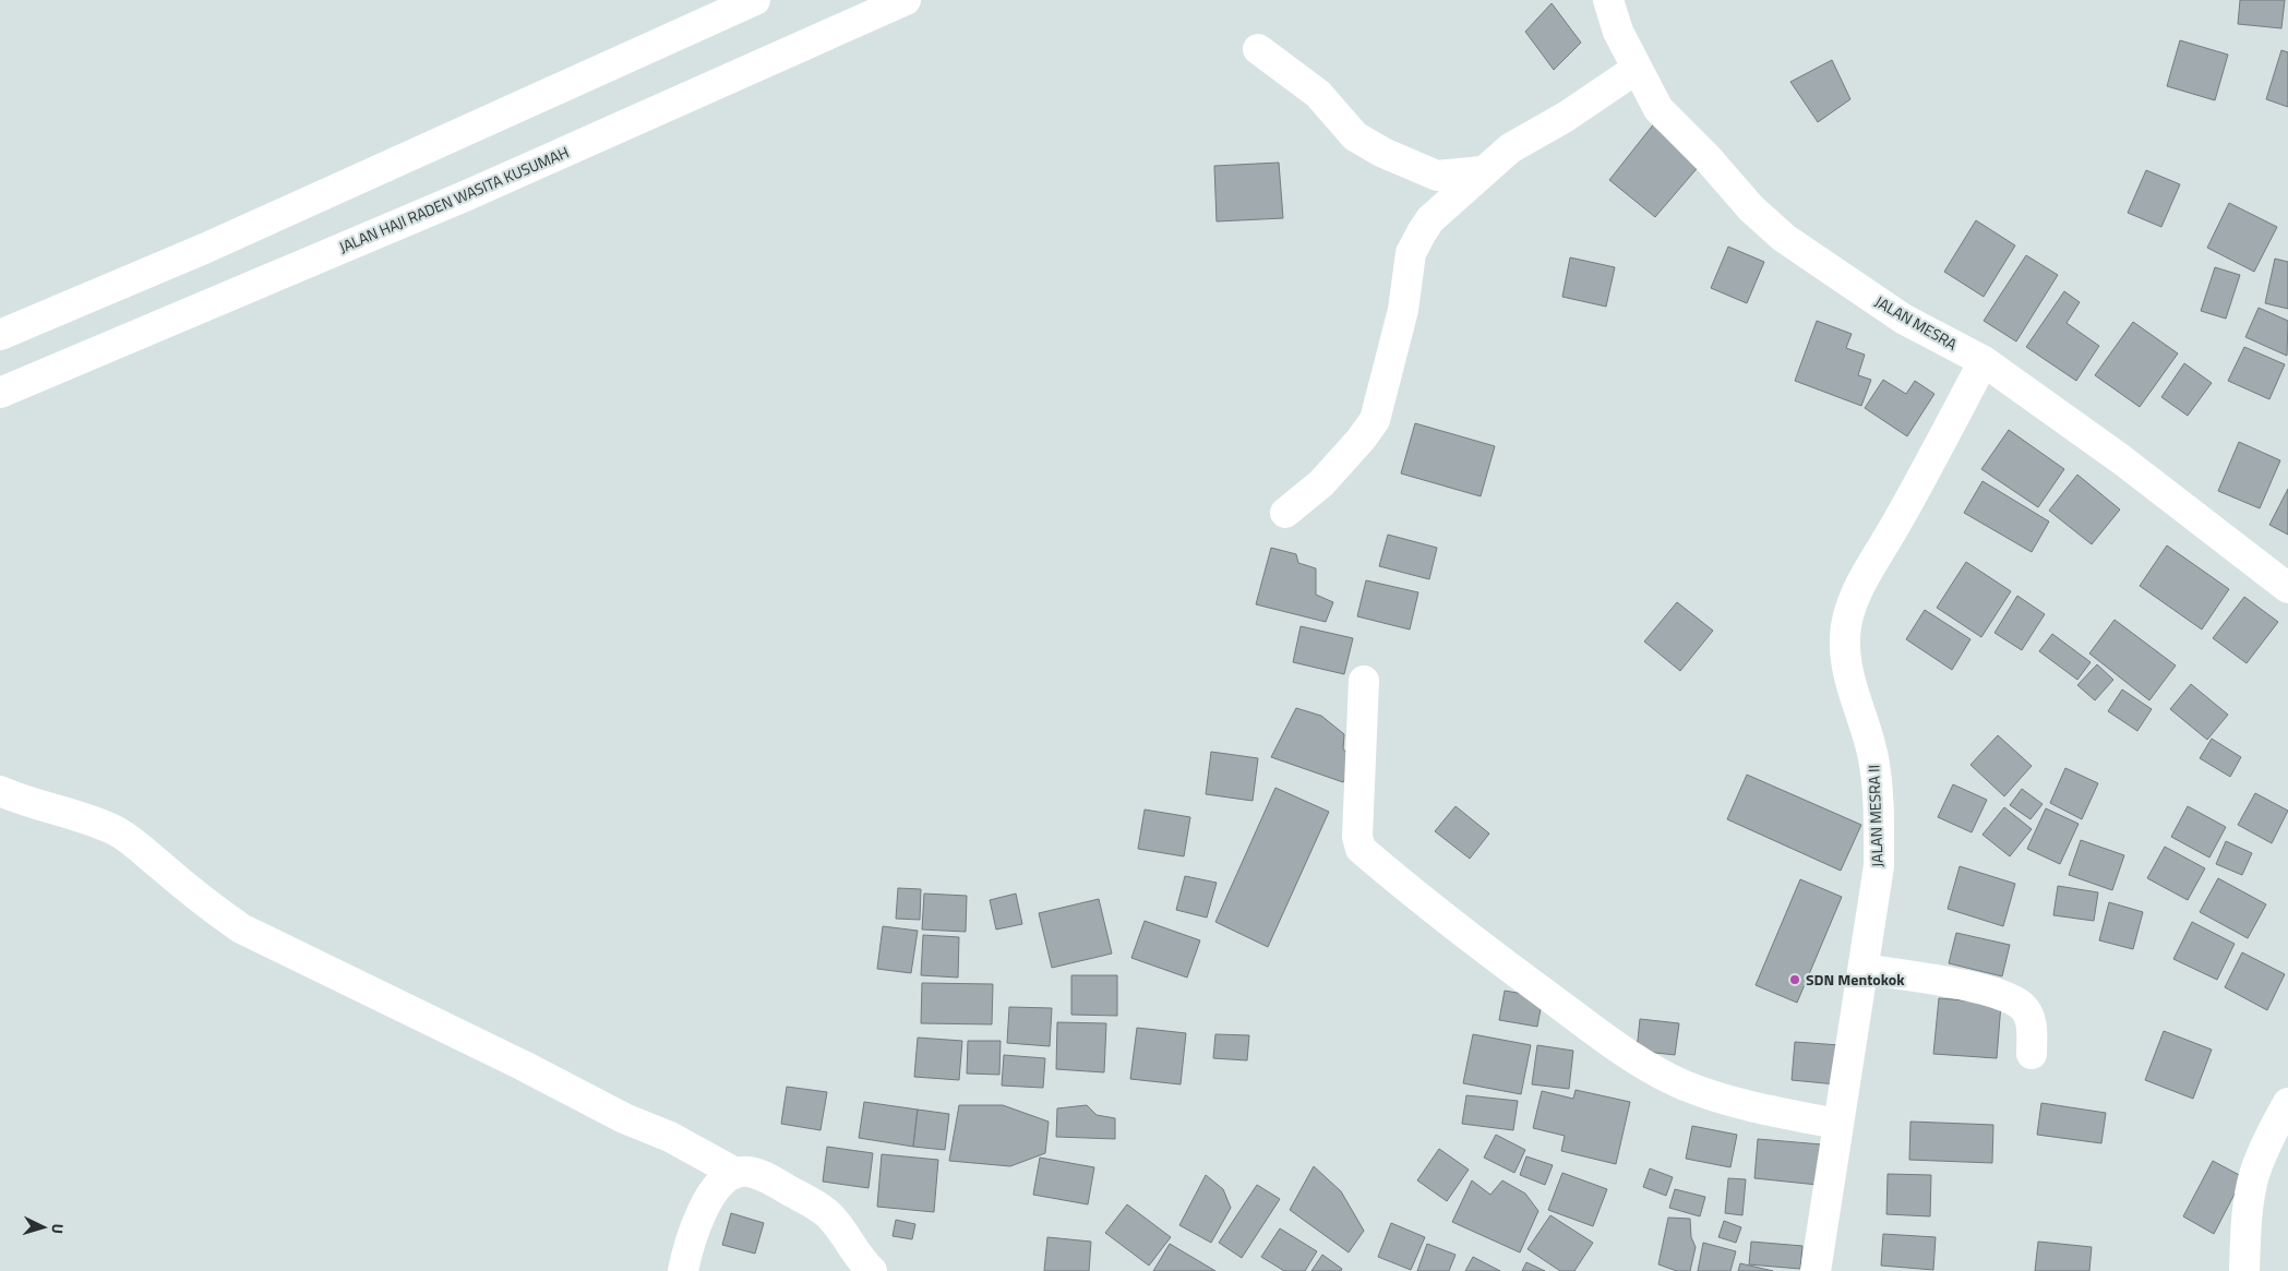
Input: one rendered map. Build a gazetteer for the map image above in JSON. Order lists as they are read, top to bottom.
{
  "streets": {
    "main road": ["JALAN HAJI RADEN WASITA KUSUMAH", "JALAN MESRA", "JALAN MESRA II"]
  },
  "crossings": [
    ["JALAN MESRA", "JALAN MESRA II"]
  ],
  "places": ["SDN Mentokok"],
  "north": "right"
}
